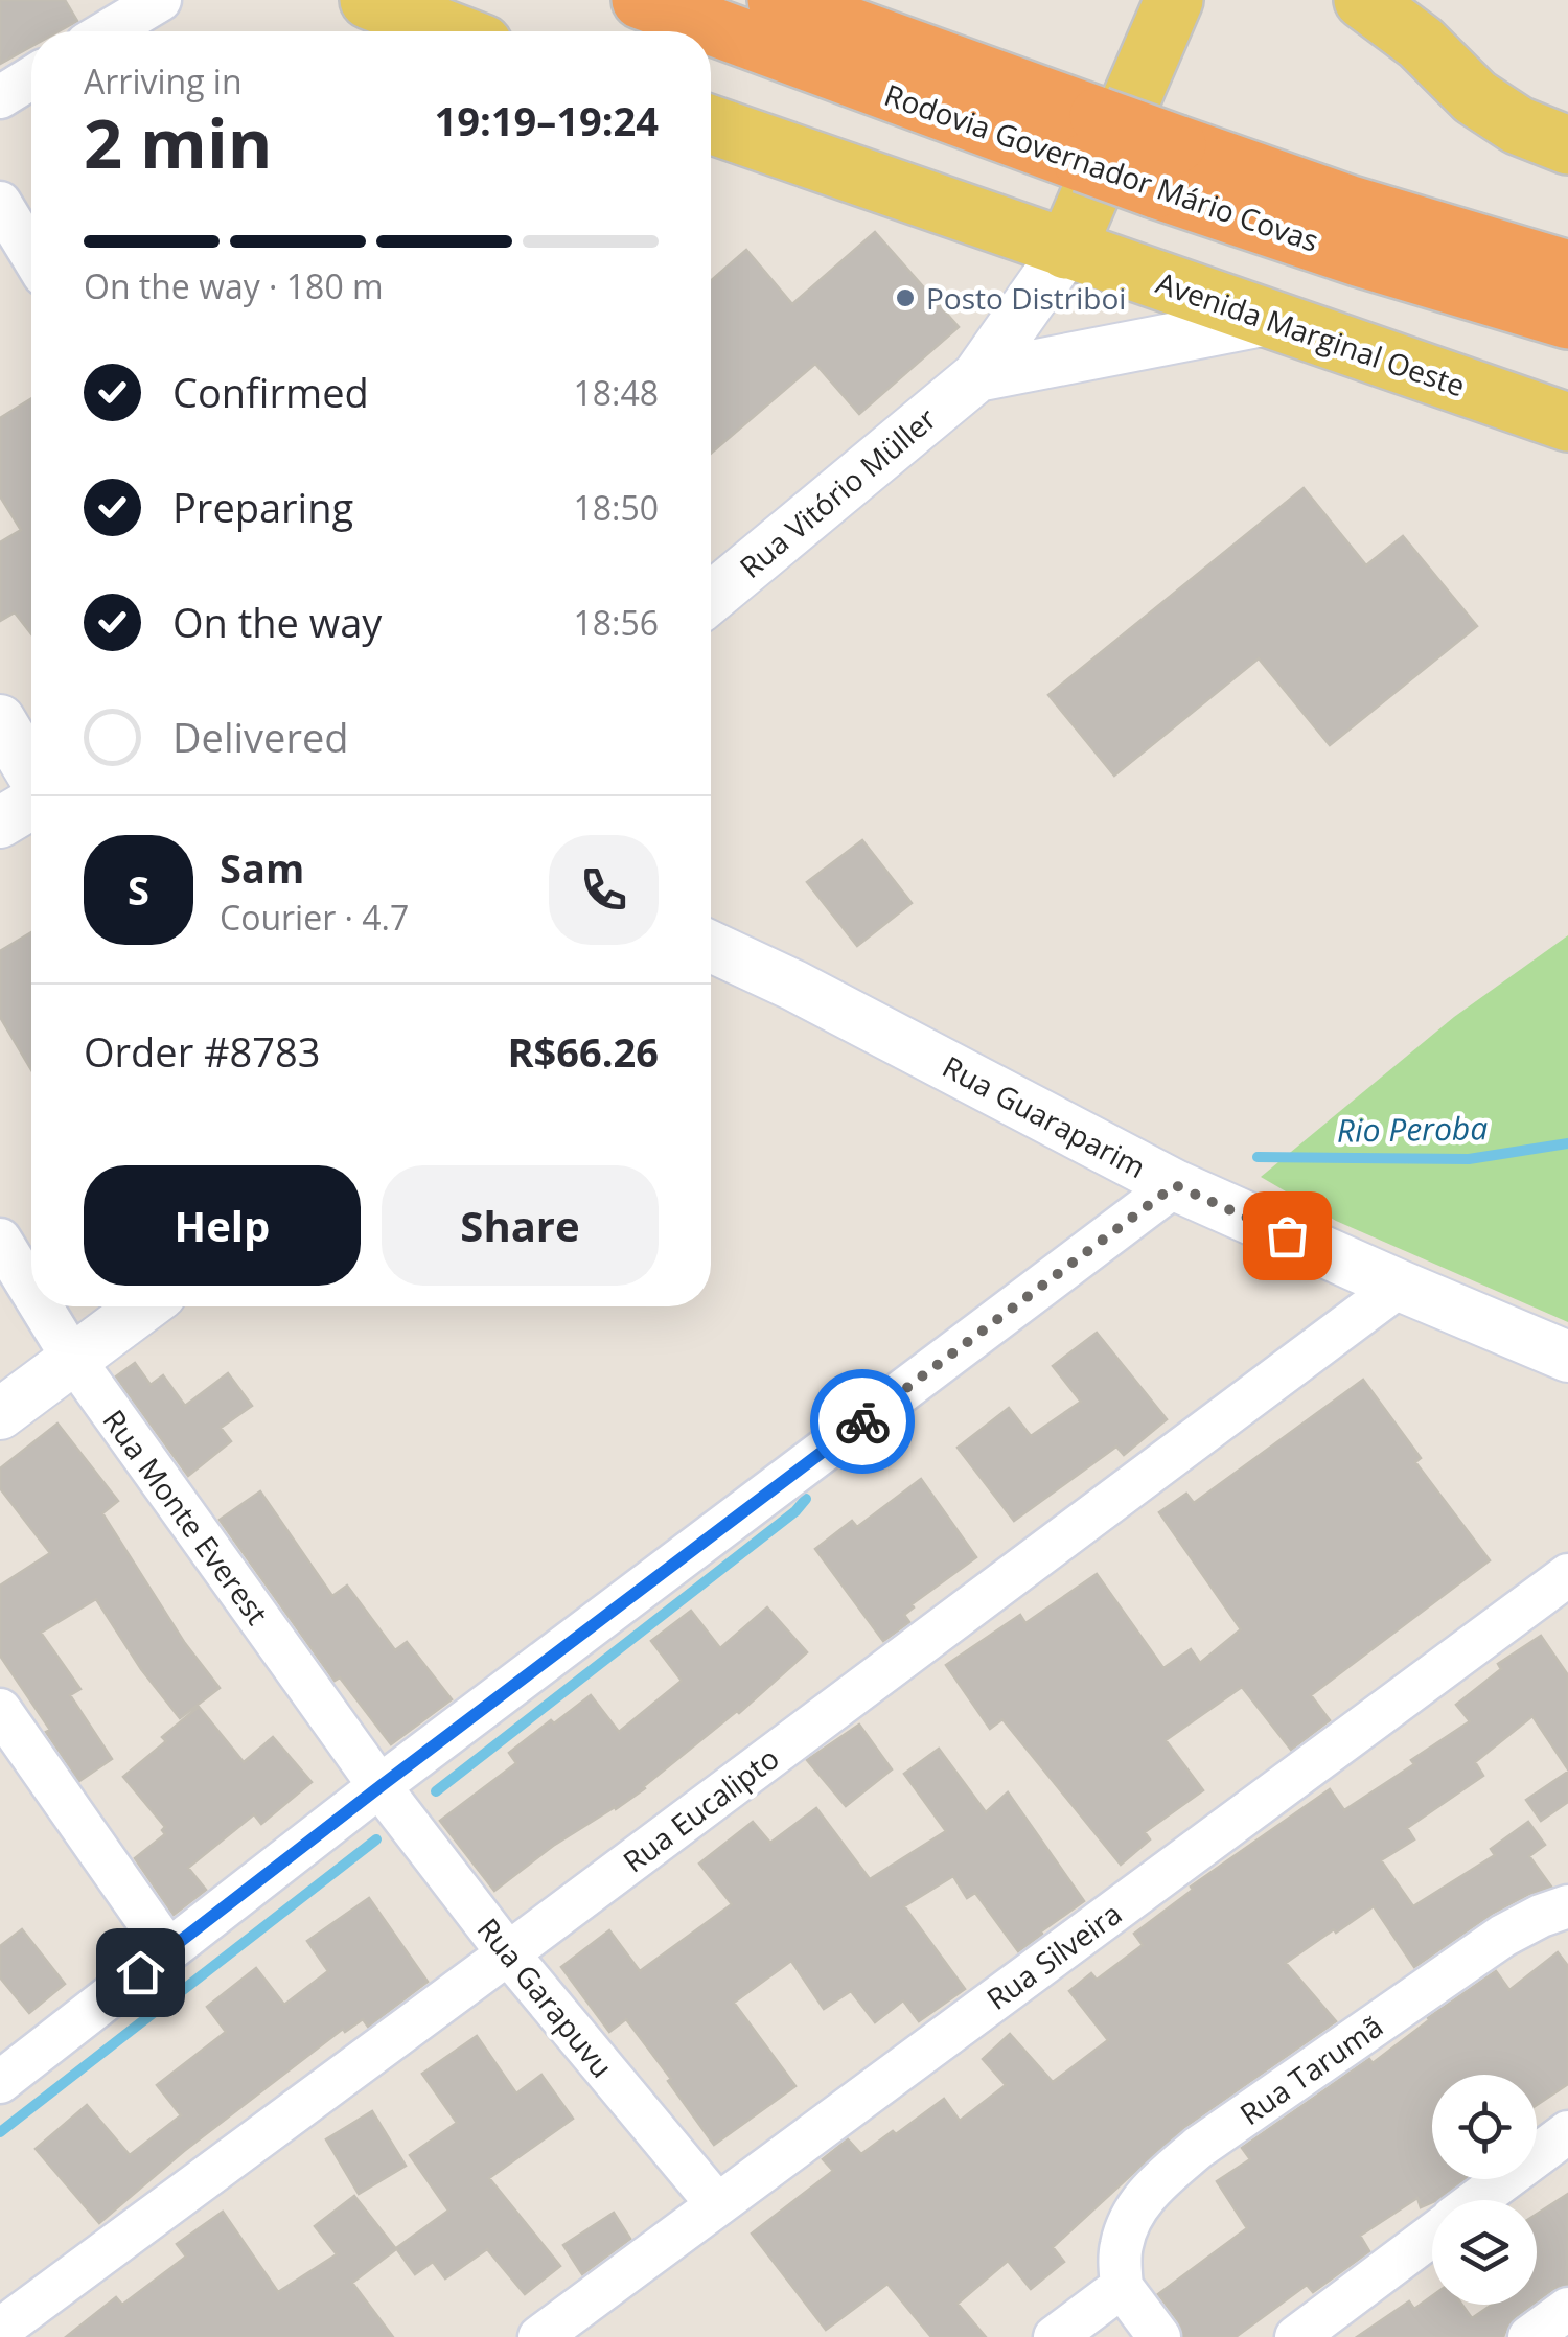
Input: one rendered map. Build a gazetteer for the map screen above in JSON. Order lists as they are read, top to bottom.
{
  "streets": {
    "highway": ["Rodovia Governador Mário Covas"],
    "main road": ["Avenida Marginal Oeste", "Rua Vitório Müller"],
    "street": [
      "Rua Guaraparim",
      "Rua Monte Everest",
      "Rua Eucalipto",
      "Rua Silveira",
      "Rua Garapuvu",
      "Rua Tarumã"
    ]
  },
  "crossings": [
    ["Avenida Marginal Oeste", "Rua Vitório Müller"],
    ["Rua Guaraparim", "Rua Eucalipto"],
    ["Rua Monte Everest", "Rua Garapuvu"],
    ["Rua Eucalipto", "Rua Garapuvu"],
    ["Rua Silveira", "Rua Garapuvu"]
  ],
  "water": ["Rio Peroba"],
  "places": ["Posto Distriboi"],
  "page": {
    "heading": ["2 min", "Arriving in", "19:19–19:24"],
    "panel": [
      "Sam",
      "Courier · 4.7",
      "Order #8783",
      "R$66.26"
    ],
    "bar": "On the way · 180 m",
    "list": [
      ["Confirmed", "18:48"],
      ["Preparing", "18:50"],
      ["On the way", "18:56"],
      "Delivered"
    ],
    "round": "S",
    "buttons": ["Help", "Share"]
  }
}
